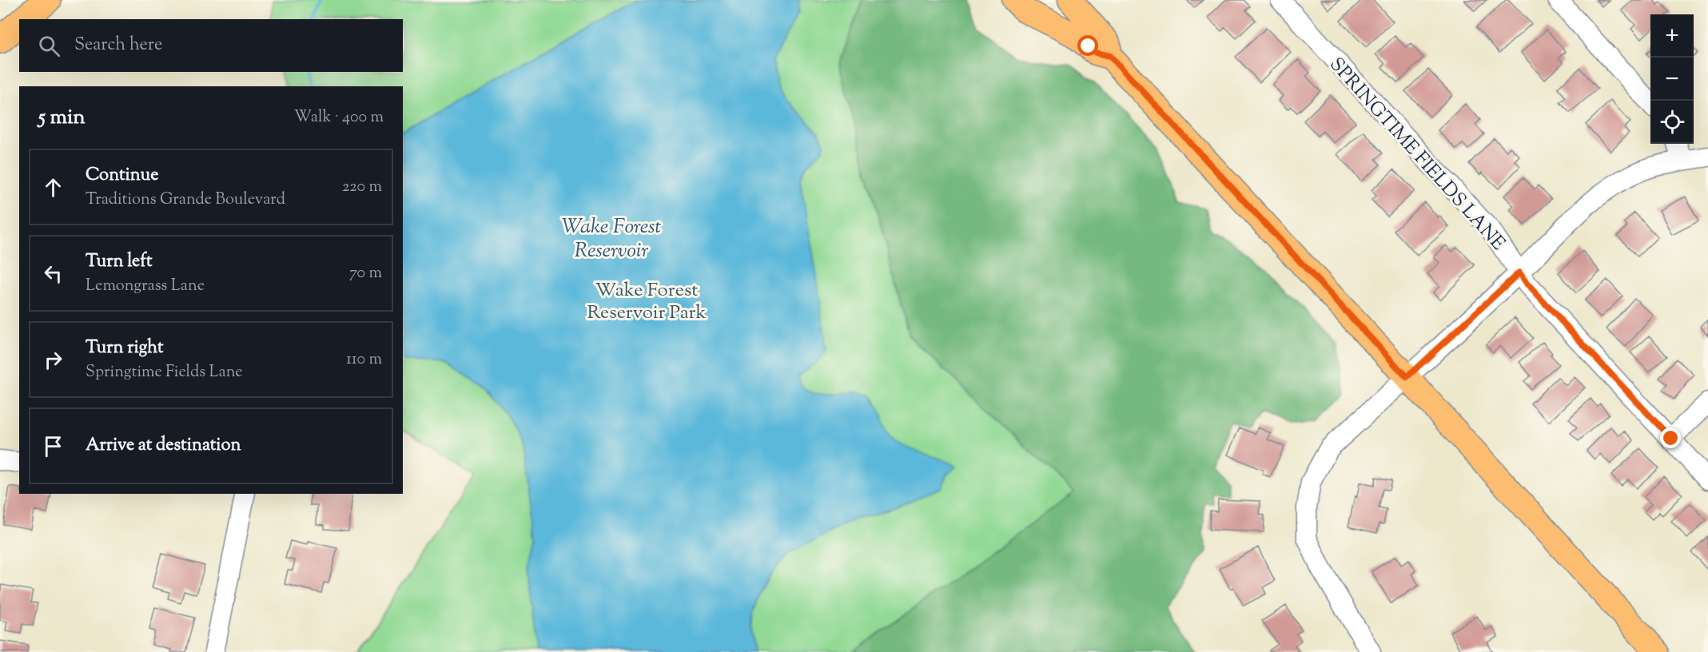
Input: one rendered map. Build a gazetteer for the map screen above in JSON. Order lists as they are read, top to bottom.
{
  "streets": {
    "street": ["SPRINGTIME FIELDS LANE"]
  },
  "water": ["Wake Forest Reservoir"],
  "parks": ["Wake Forest Reservoir Park"],
  "page": {
    "map_buttons": ["+", "−"],
    "search": "Search here",
    "heading": ["5 min", "Walk · 400 m"],
    "list": [
      ["Continue", "Traditions Grande Boulevard", "220 m"],
      ["Turn left", "Lemongrass Lane", "70 m"],
      ["Turn right", "Springtime Fields Lane", "110 m"],
      "Arrive at destination"
    ]
  }
}
